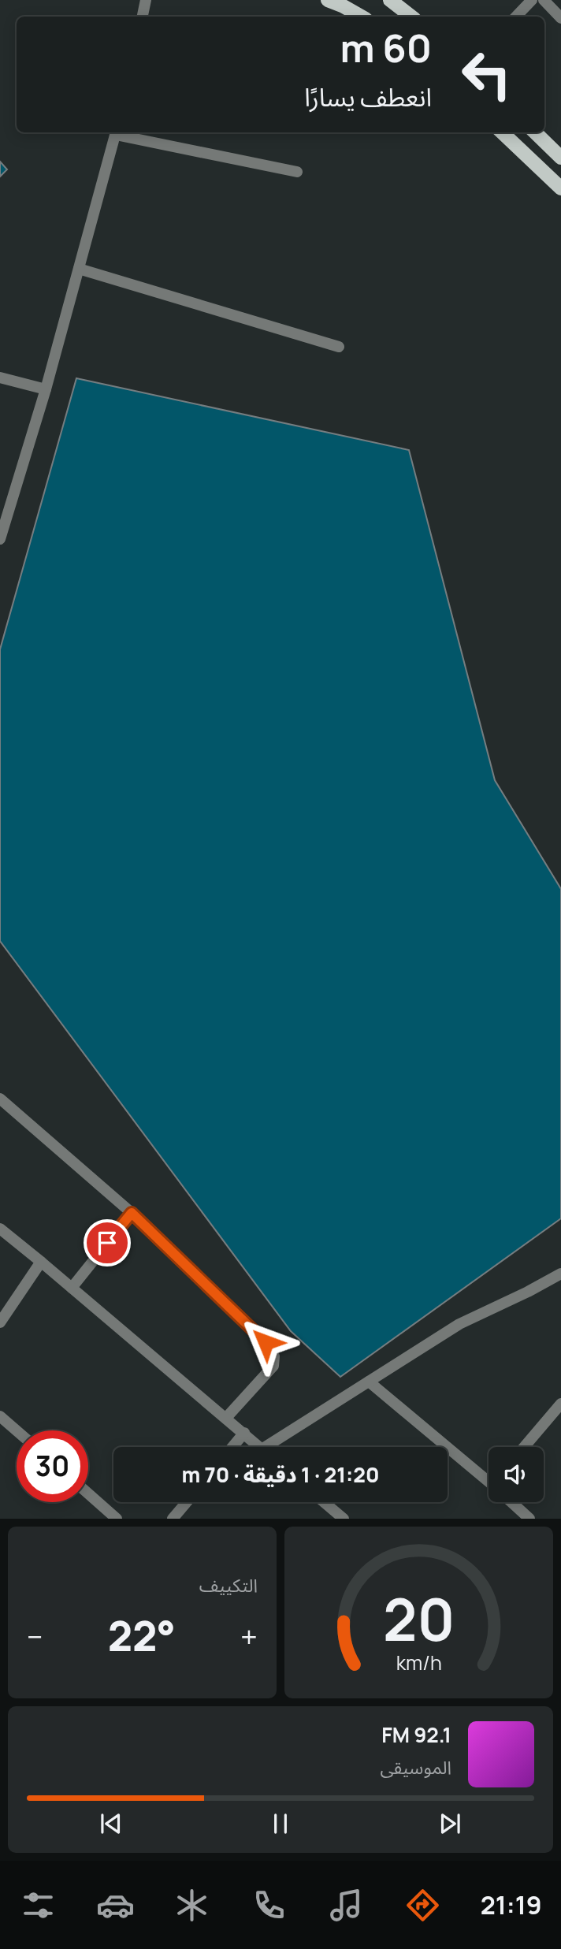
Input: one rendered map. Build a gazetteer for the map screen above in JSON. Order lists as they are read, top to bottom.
{
  "page": {
    "turn": ["60 m", "انعطف يسارًا"],
    "limit": "30",
    "trip": "21:20 · 1 دقيقة · 70 m",
    "tile": "التكييف",
    "heat": ["−", "22°", "+"],
    "song": ["92.1 FM", "الموسيقى"],
    "tabs": "21:19",
    "gauge": ["20", "km/h"]
  }
}
